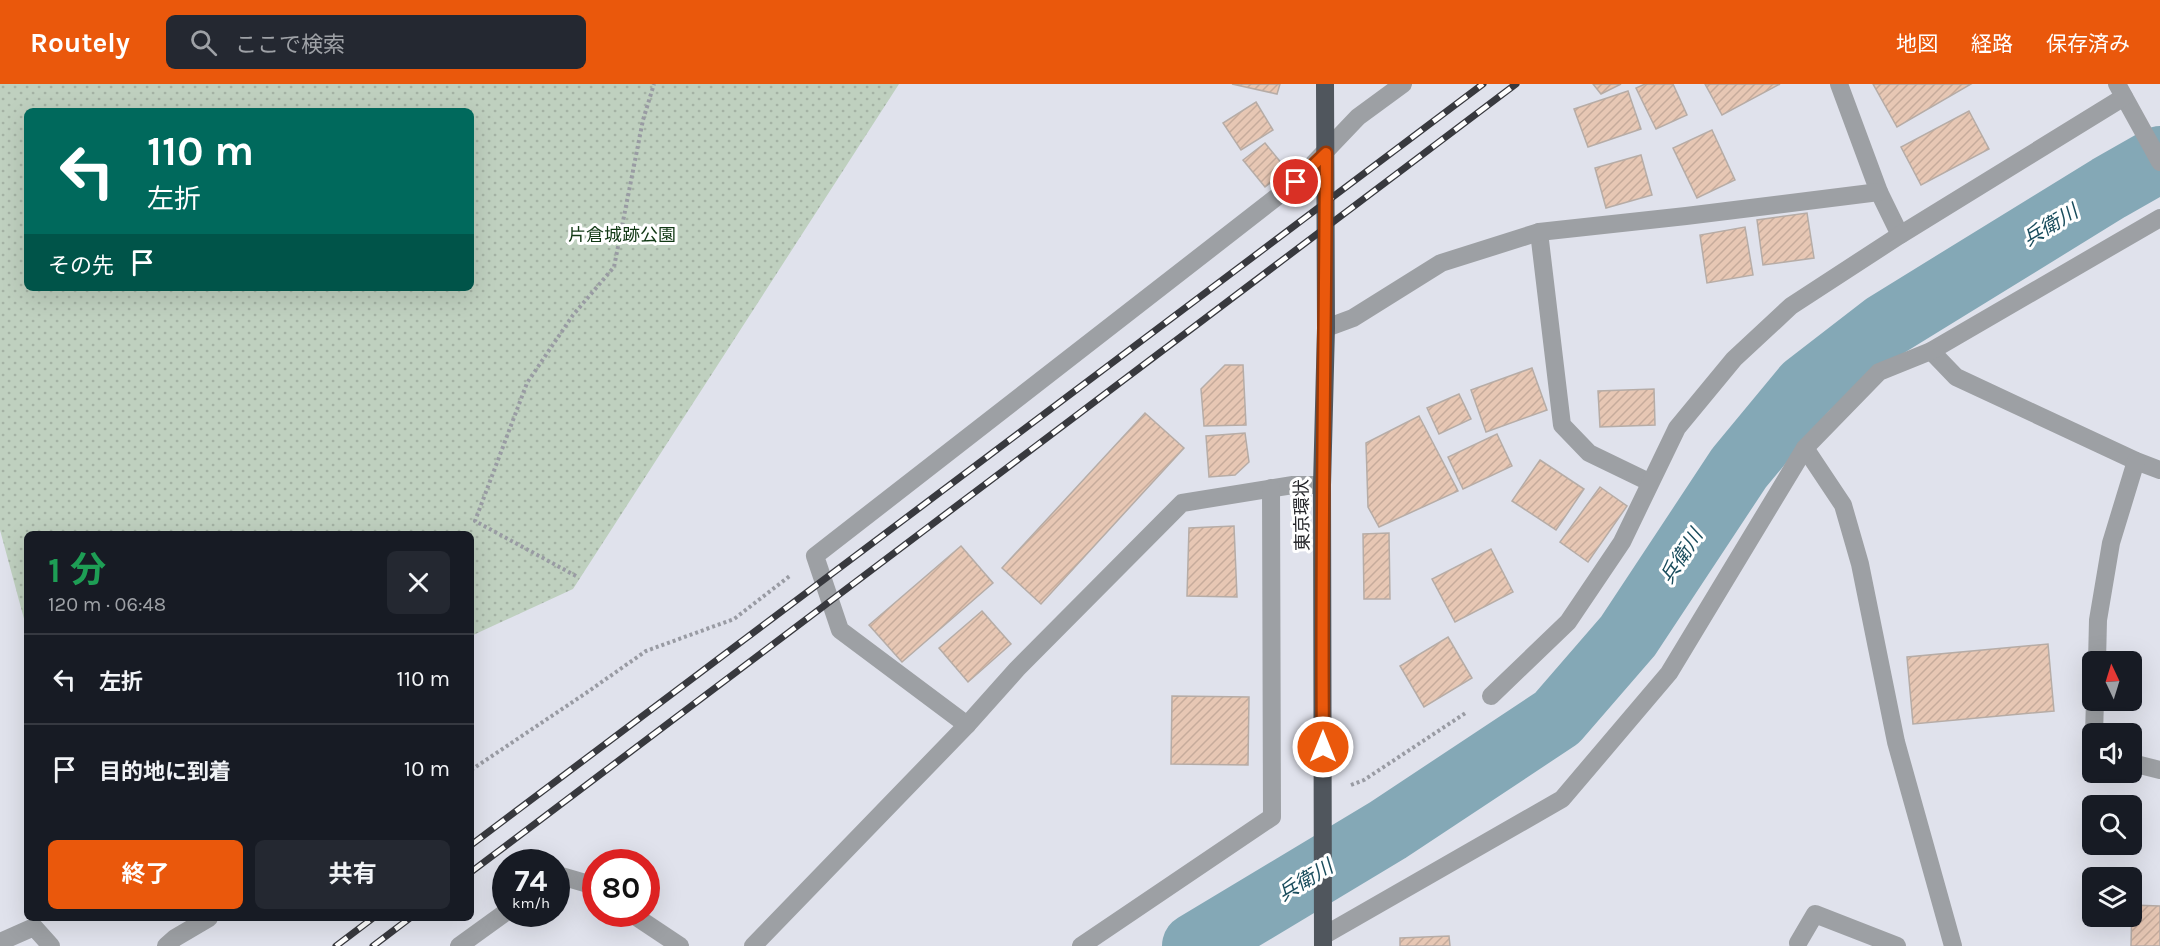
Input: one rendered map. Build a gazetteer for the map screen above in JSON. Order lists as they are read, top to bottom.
{
  "streets": {
    "highway": ["東京環状"]
  },
  "water": ["兵衛川"],
  "parks": ["片倉城跡公園"],
  "north": "top",
  "page": {
    "header": "Routely",
    "search": "ここで検索",
    "nav": ["地図", "経路", "保存済み"],
    "turn": ["110 m", "左折"],
    "then": "その先",
    "heading": ["1 分", "120 m · 06:48"],
    "list": [
      {
        "name": "左折",
        "value": "110 m"
      },
      {
        "name": "目的地に到着",
        "value": "10 m"
      }
    ],
    "buttons": ["終了", "共有"],
    "speed": "74 km/h",
    "limit": "80"
  }
}
